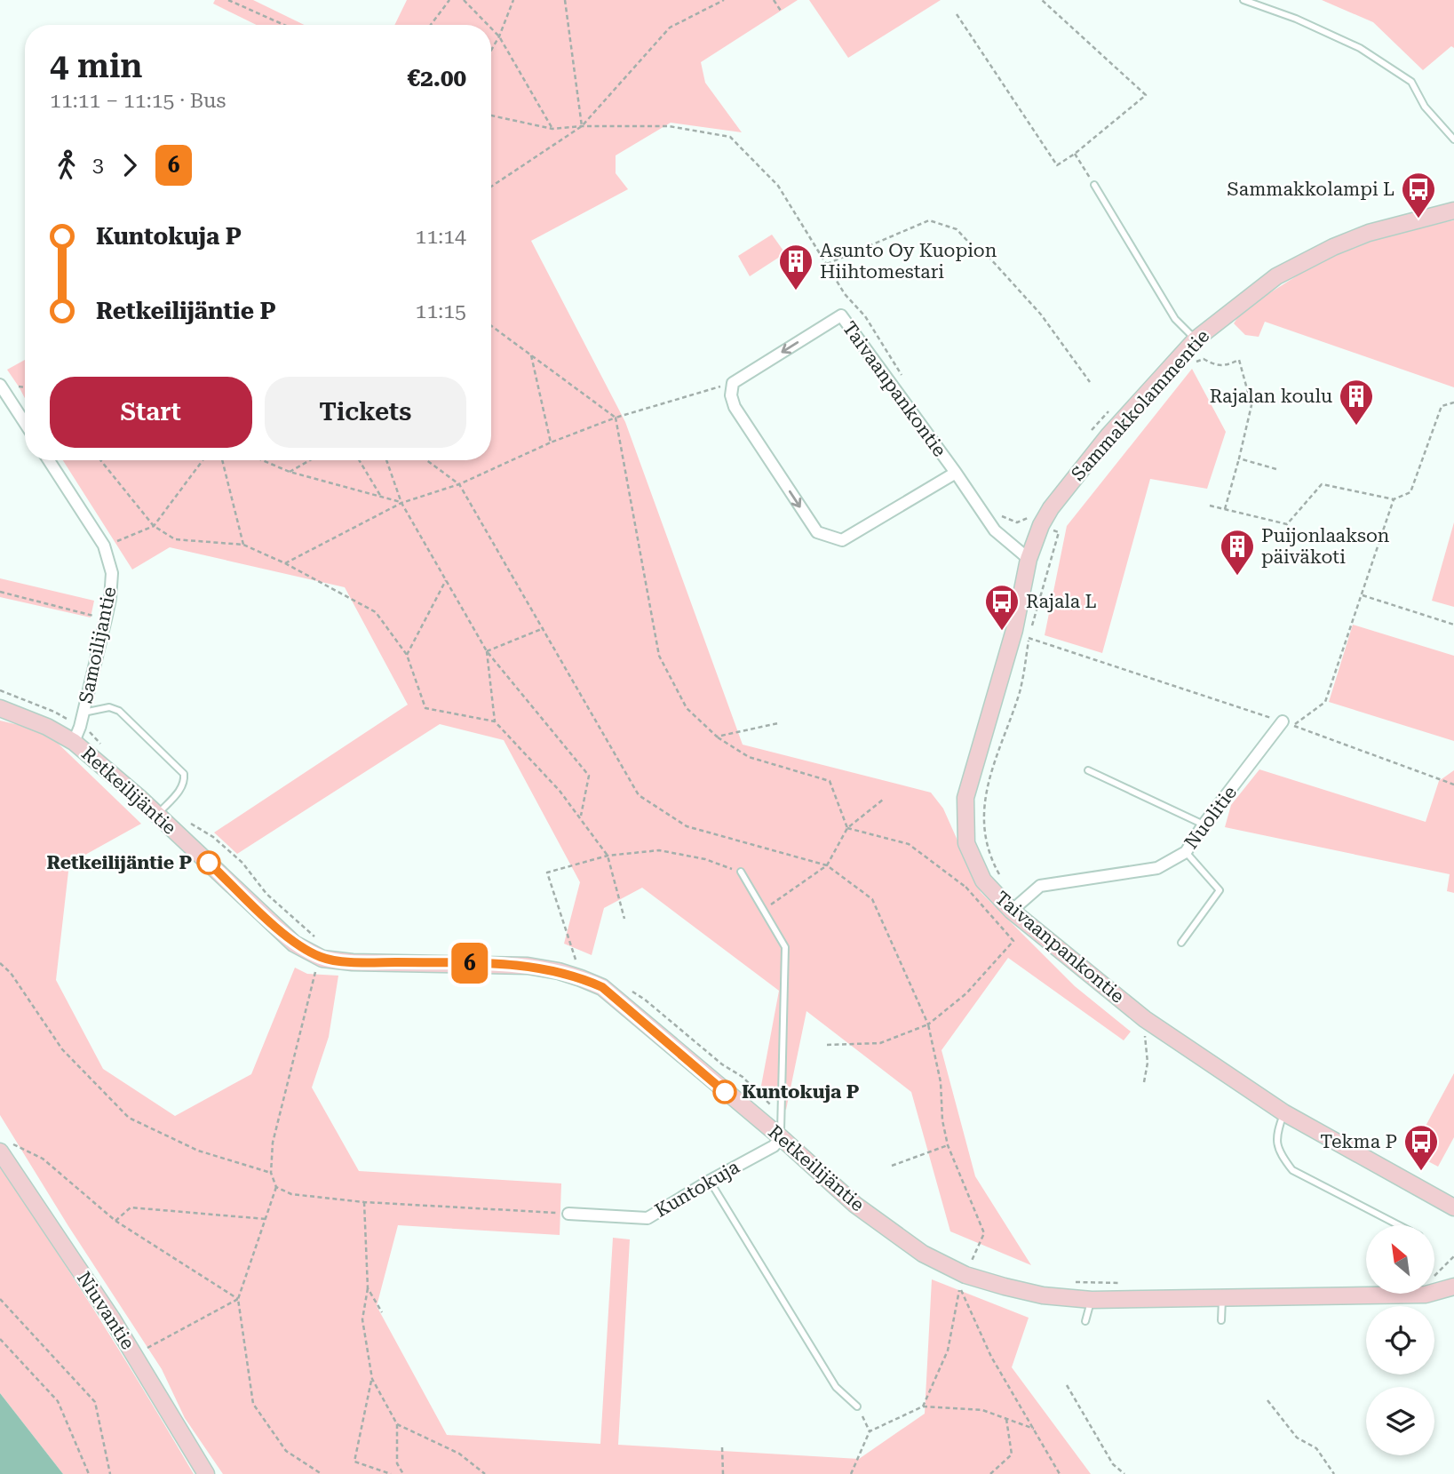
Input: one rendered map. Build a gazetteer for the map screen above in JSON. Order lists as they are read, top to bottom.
{
  "streets": {
    "street": [
      "Taivaanpankontie",
      "Sammakkolammentie",
      "Samoilijantie",
      "Retkeilijäntie",
      "Nuolitie",
      "Kuntokuja",
      "Niuvantie"
    ]
  },
  "crossings": [
    ["Taivaanpankontie", "Sammakkolammentie"],
    ["Taivaanpankontie", "Nuolitie"],
    ["Samoilijantie", "Retkeilijäntie"],
    ["Retkeilijäntie", "Kuntokuja"]
  ],
  "places": {
    "bus stop": ["Sammakkolampi L", "Rajala L", "Tekma P"],
    "building": ["Asunto Oy Kuopion Hiihtomestari", "Rajalan koulu", "Puijonlaakson päiväkoti"],
    "other": ["Retkeilijäntie P", "Kuntokuja P"]
  },
  "lines": ["bus line 6"],
  "north": "top left",
  "page": {
    "on_map": "6",
    "heading": ["4 min", "11:11 – 11:15 · Bus", "€2.00"],
    "legs": ["3", "6"],
    "list": [
      {
        "name": "Kuntokuja P",
        "value": "11:14"
      },
      {
        "name": "Retkeilijäntie P",
        "value": "11:15"
      }
    ],
    "buttons": ["Start", "Tickets"]
  }
}
